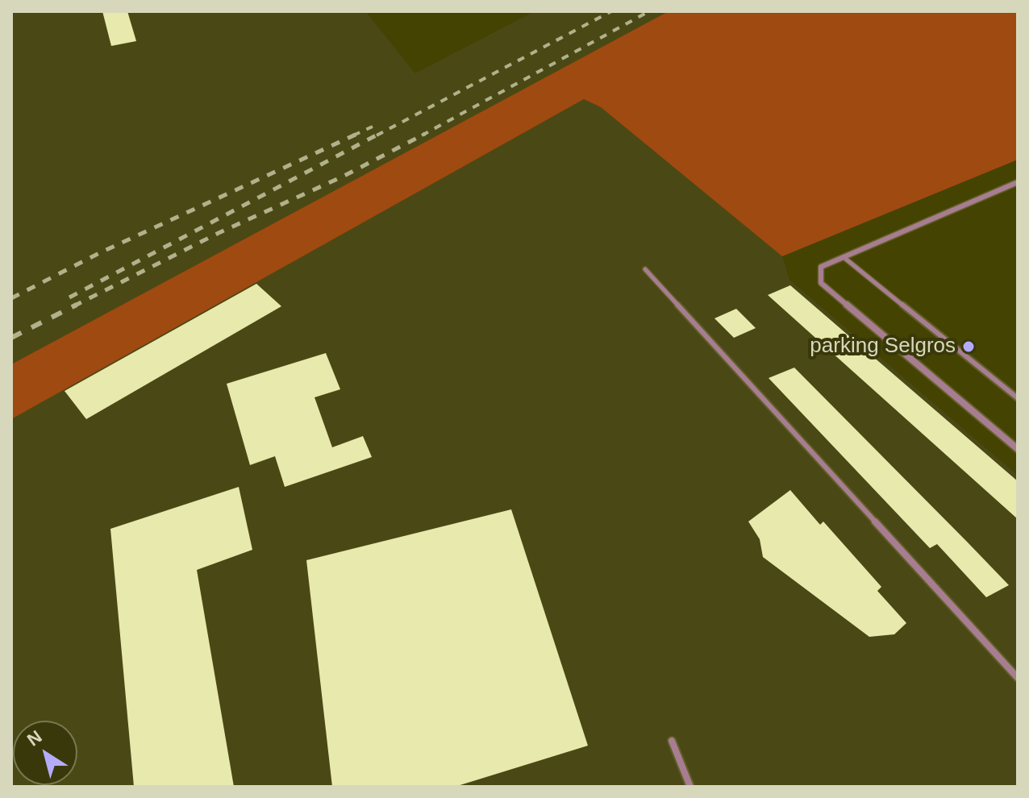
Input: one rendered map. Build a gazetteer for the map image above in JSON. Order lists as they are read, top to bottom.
{
  "places": ["parking Selgros"],
  "north": "top left"
}
